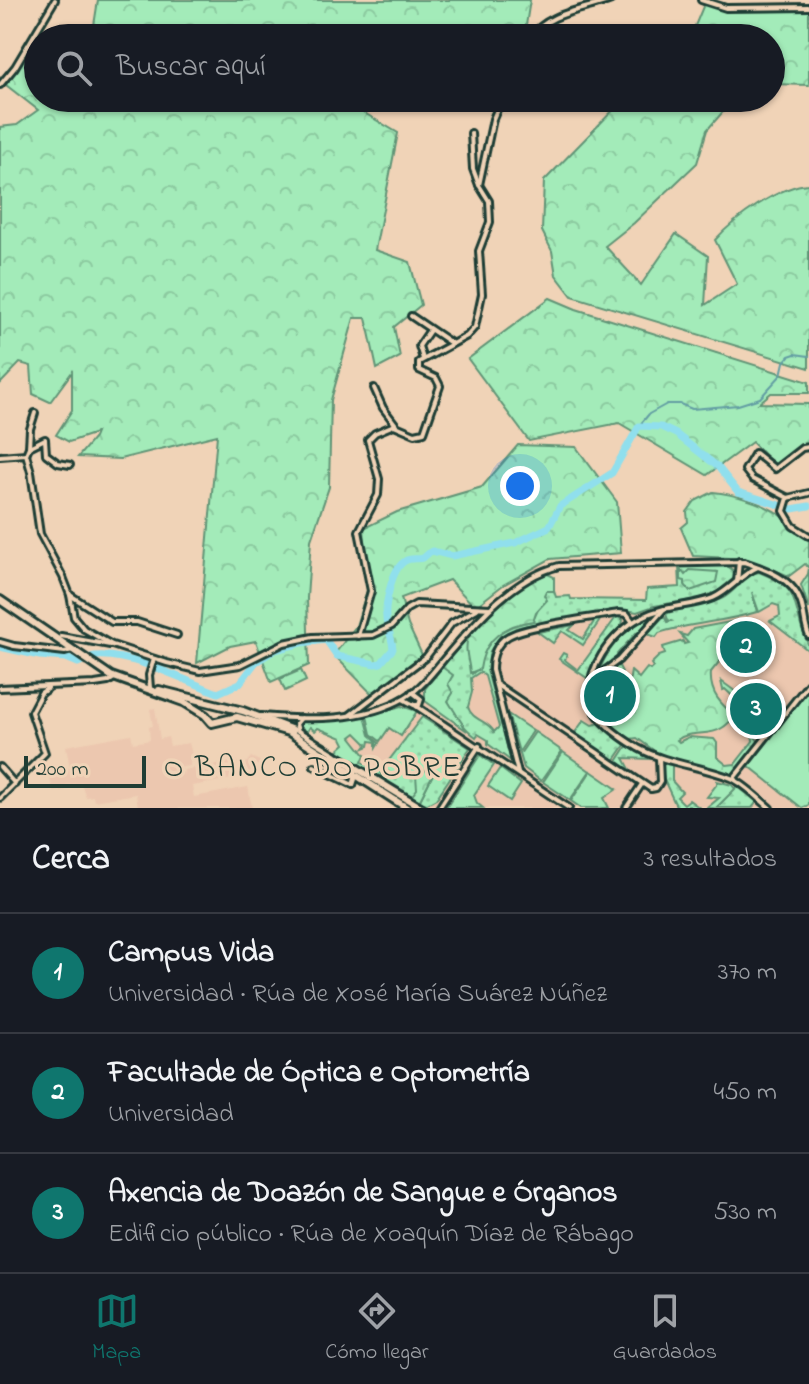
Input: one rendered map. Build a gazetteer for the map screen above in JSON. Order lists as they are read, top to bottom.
{
  "districts": ["O BANCO DO POBRE"],
  "scale_bar": "200 m",
  "page": {
    "search": "Buscar aquí",
    "pins": ["2", "1", "3"],
    "scale": "200 m",
    "heading": ["Cerca", "3 resultados"],
    "list": [
      {
        "mark": "1",
        "name": "Campus Vida",
        "note": "Universidad · Rúa de Xosé María Suárez Núñez",
        "value": "370 m"
      },
      {
        "mark": "2",
        "name": "Facultade de Óptica e Optometría",
        "note": "Universidad",
        "value": "450 m"
      },
      {
        "mark": "3",
        "name": "Axencia de Doazón de Sangue e Órganos",
        "note": "Edificio público · Rúa de Xoaquín Díaz de Rábago",
        "value": "530 m"
      }
    ],
    "nav": ["Mapa", "Cómo llegar", "Guardados"]
  }
}
